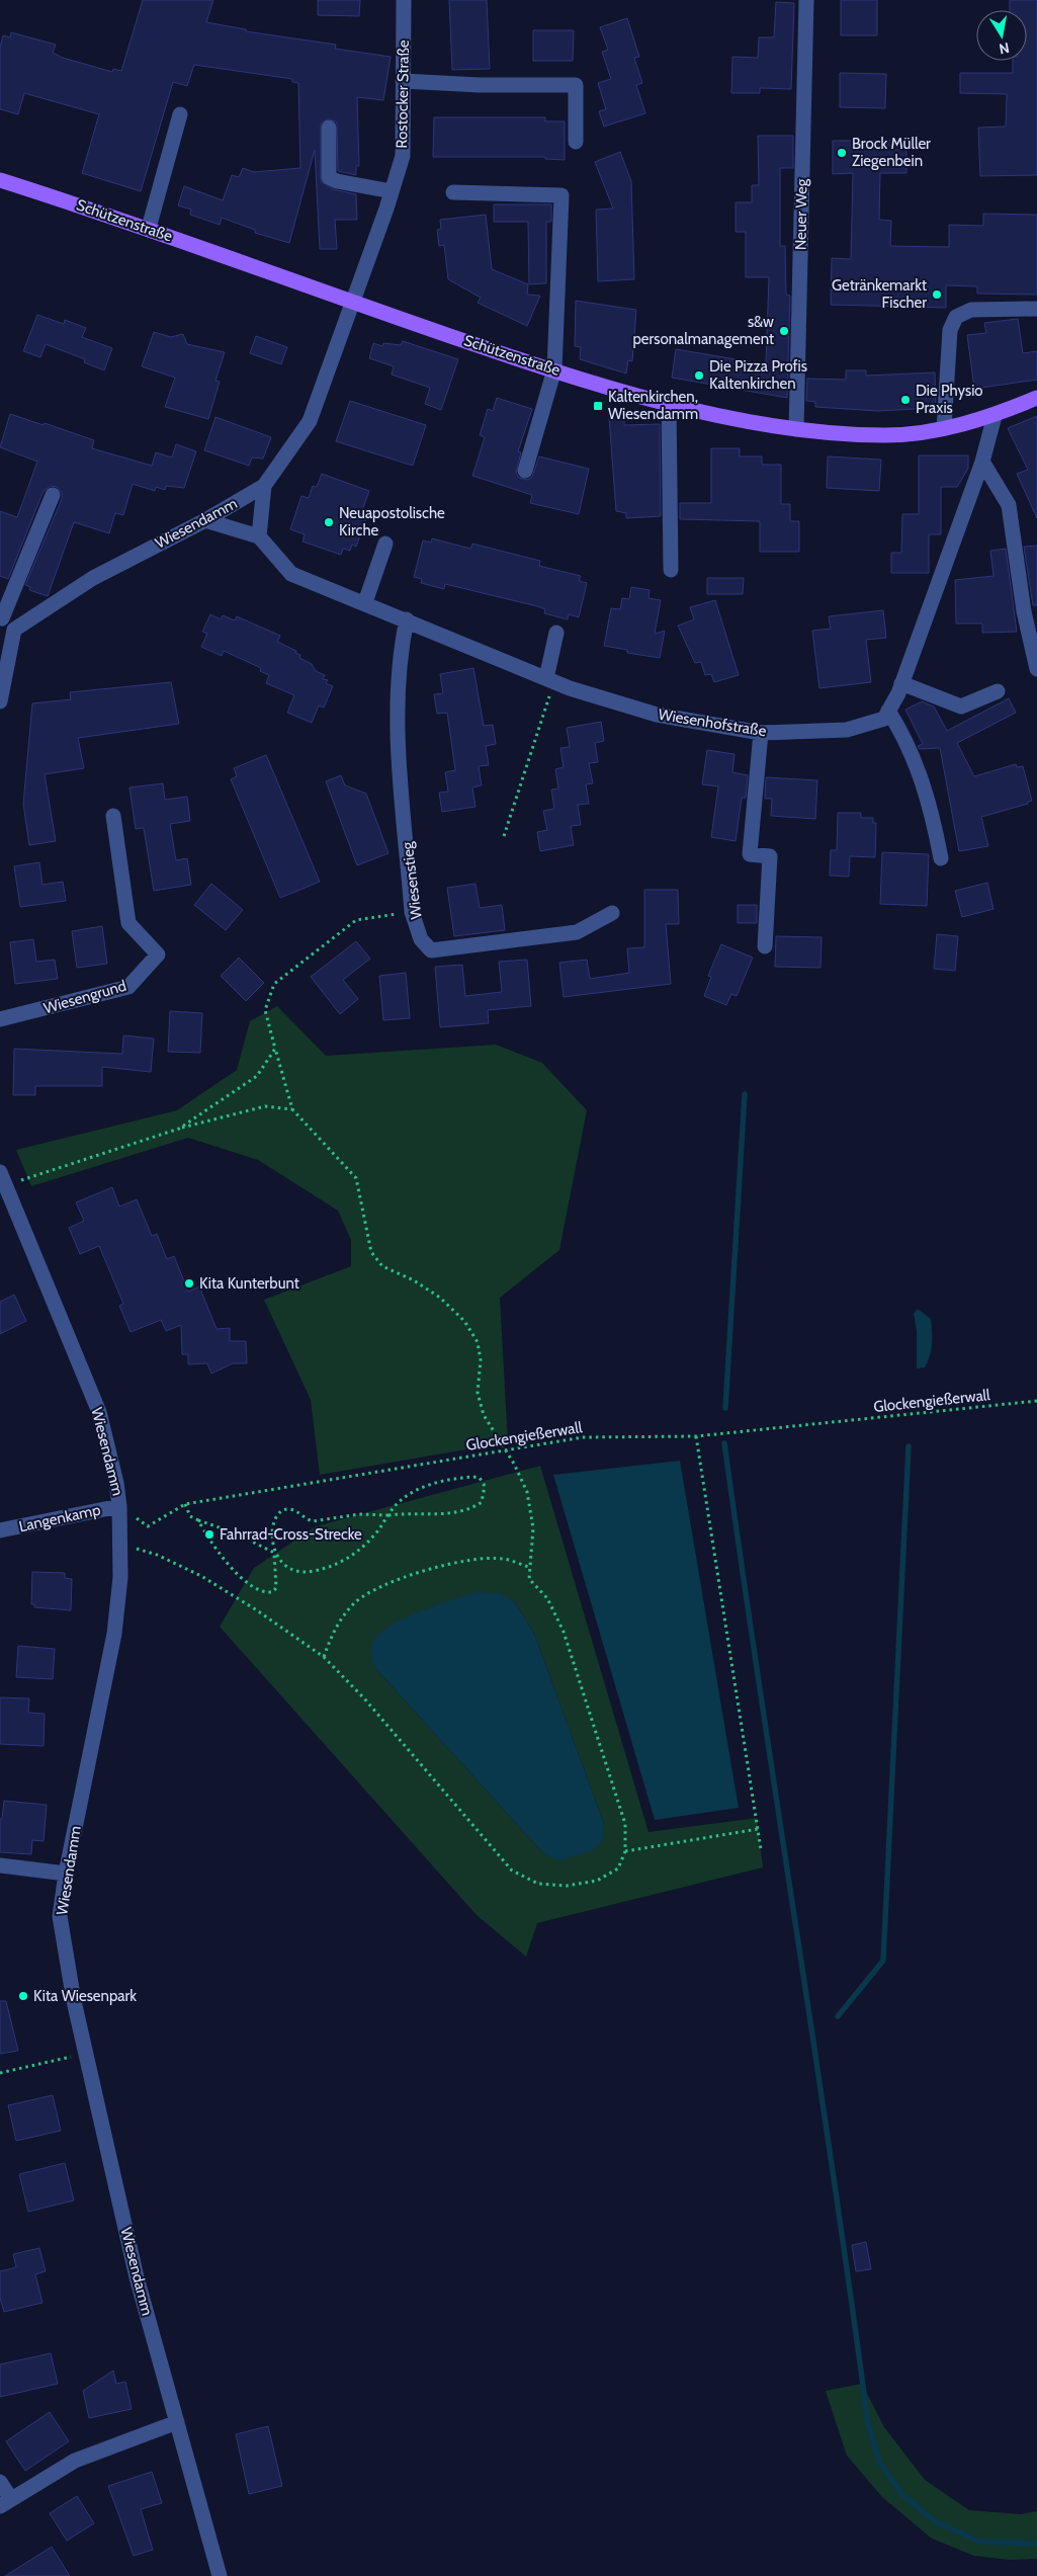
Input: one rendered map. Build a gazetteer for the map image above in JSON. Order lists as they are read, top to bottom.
{
  "streets": {
    "main road": ["Schützenstraße"],
    "street": [
      "Rostocker Straße",
      "Neuer Weg",
      "Wiesendamm",
      "Wiesenhofstraße",
      "Wiesenstieg",
      "Wiesengrund",
      "Langenkamp"
    ],
    "path": ["Glockengießerwall"]
  },
  "crossings": [
    ["Rostocker Straße", "Schützenstraße"],
    ["Rostocker Straße", "Wiesendamm"],
    ["Neuer Weg", "Schützenstraße"],
    ["Schützenstraße", "Wiesendamm"],
    ["Wiesendamm", "Glockengießerwall"],
    ["Wiesendamm", "Langenkamp"],
    ["Wiesenhofstraße", "Wiesenstieg"],
    ["Glockengießerwall", "Langenkamp"]
  ],
  "places": {
    "other": [
      "Brock Müller Ziegenbein",
      "Getränkemarkt Fischer",
      "s&w personalmanagement",
      "Die Pizza Profis Kaltenkirchen",
      "Die Physio Praxis",
      "Neuapostolische Kirche",
      "Kita Kunterbunt",
      "Fahrrad-Cross-Strecke",
      "Kita Wiesenpark"
    ],
    "transit": ["Kaltenkirchen, Wiesendamm"]
  },
  "north": "bottom"
}
